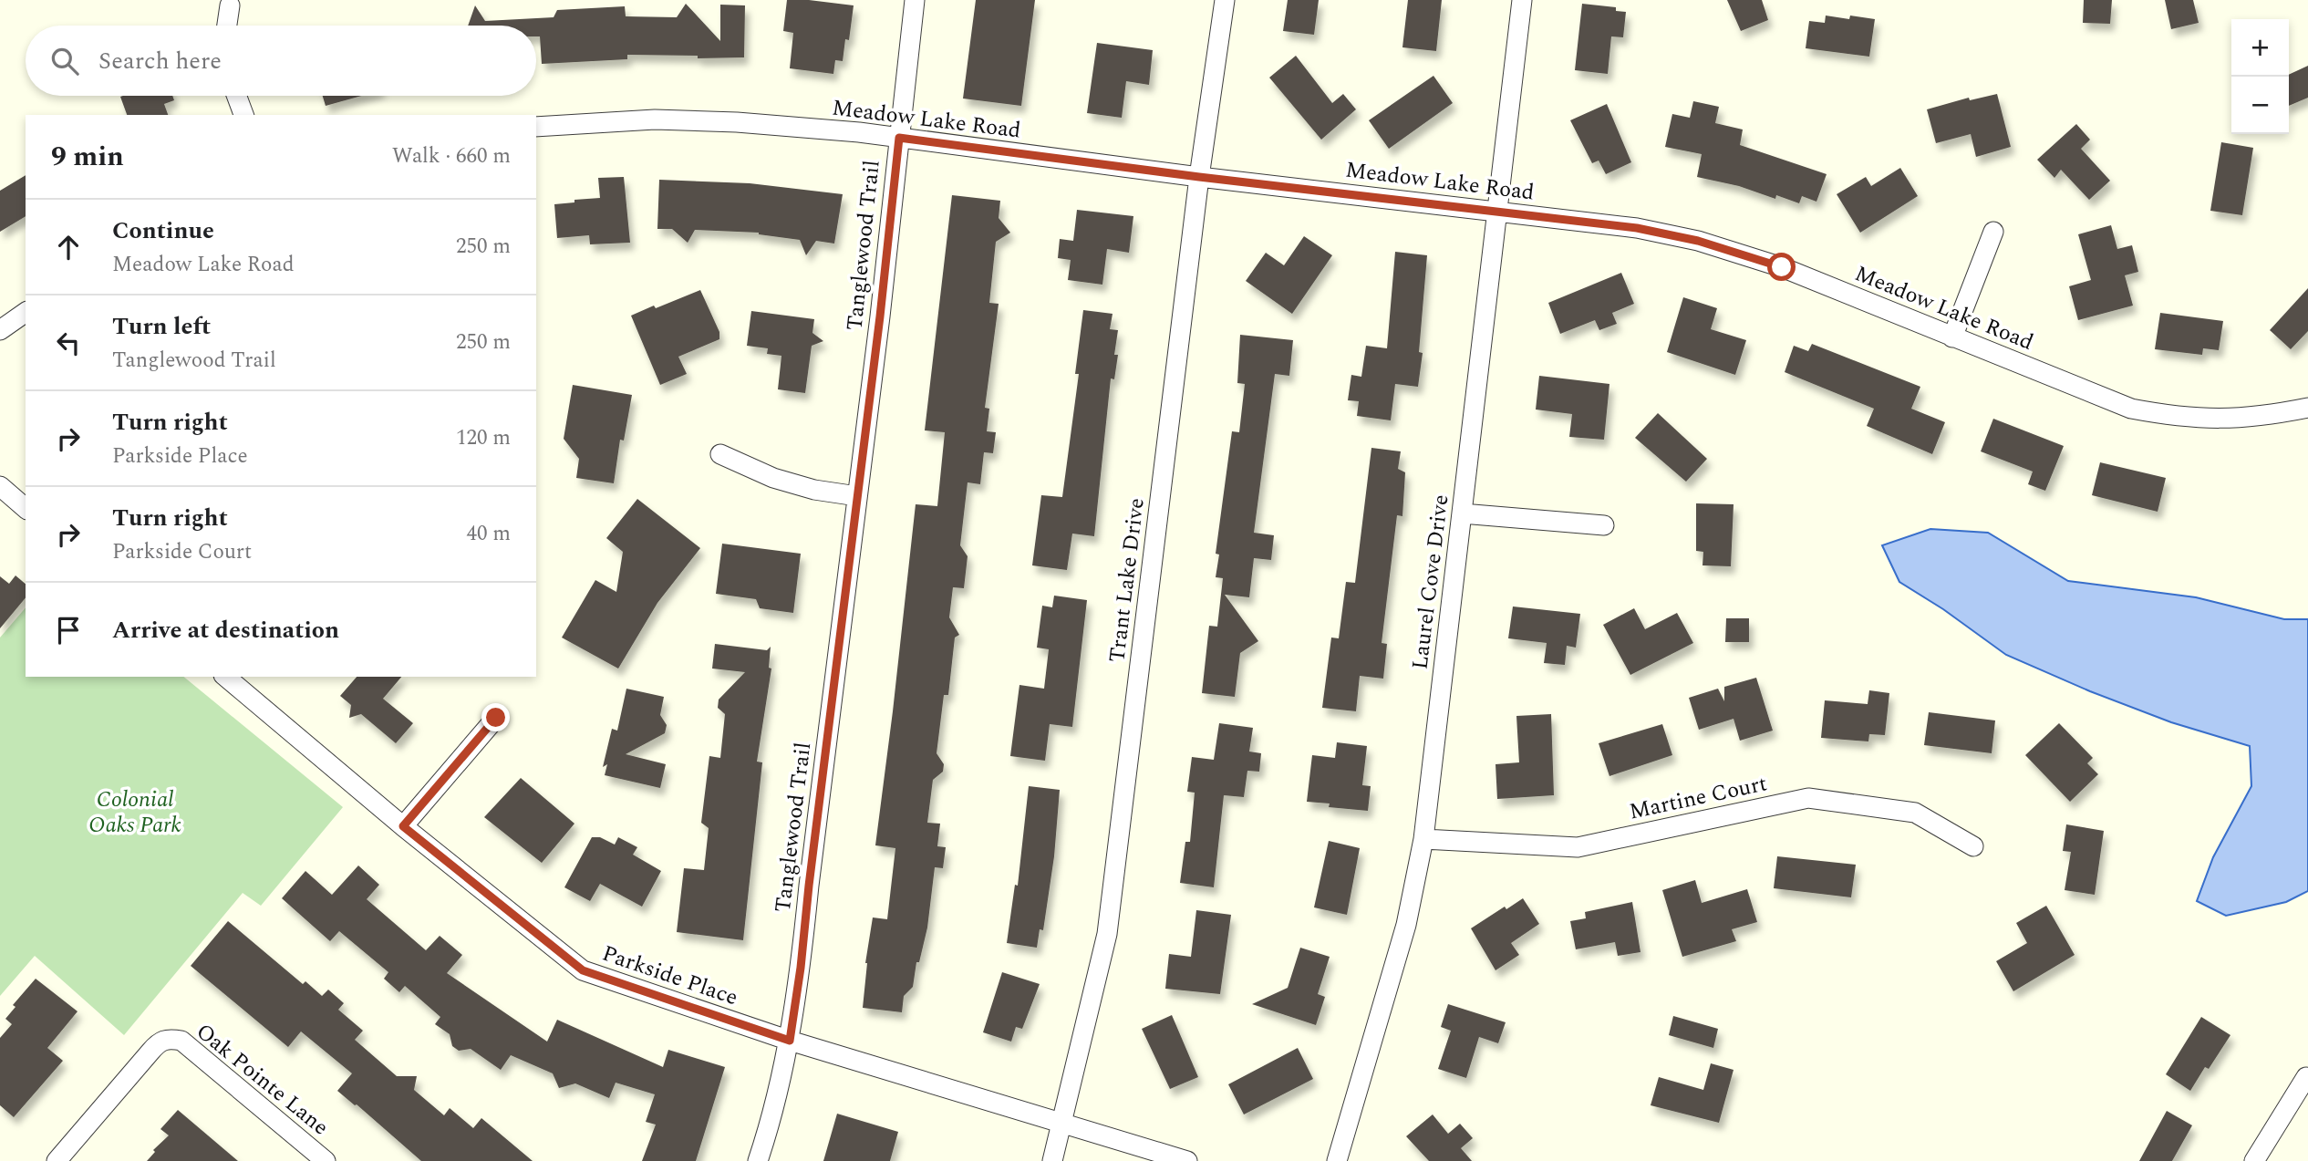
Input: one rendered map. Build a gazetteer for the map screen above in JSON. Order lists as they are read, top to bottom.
{
  "streets": {
    "street": [
      "Meadow Lake Road",
      "Tanglewood Trail",
      "Trant Lake Drive",
      "Laurel Cove Drive",
      "Martine Court",
      "Parkside Place",
      "Oak Pointe Lane"
    ]
  },
  "crossings": [
    ["Meadow Lake Road", "Tanglewood Trail"],
    ["Meadow Lake Road", "Trant Lake Drive"],
    ["Meadow Lake Road", "Laurel Cove Drive"],
    ["Tanglewood Trail", "Parkside Place"],
    ["Trant Lake Drive", "Parkside Place"],
    ["Laurel Cove Drive", "Martine Court"]
  ],
  "parks": ["Colonial Oaks Park"],
  "page": {
    "map_buttons": ["+", "−"],
    "search": "Search here",
    "heading": ["9 min", "Walk · 660 m"],
    "list": [
      ["Continue", "Meadow Lake Road", "250 m"],
      ["Turn left", "Tanglewood Trail", "250 m"],
      ["Turn right", "Parkside Place", "120 m"],
      ["Turn right", "Parkside Court", "40 m"],
      "Arrive at destination"
    ]
  }
}
